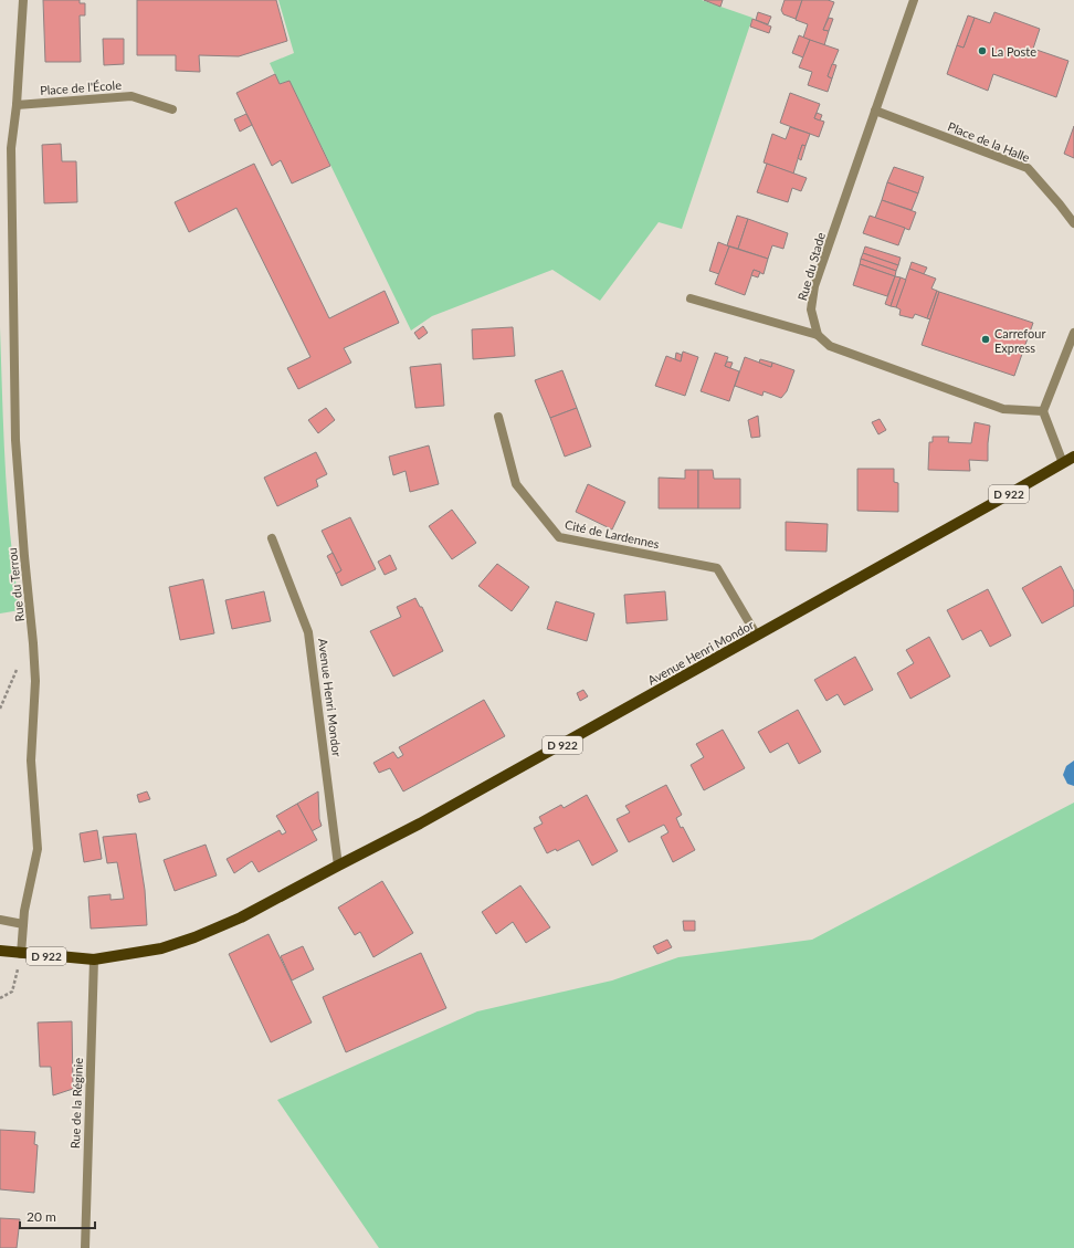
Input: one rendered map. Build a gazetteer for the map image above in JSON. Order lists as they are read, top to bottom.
{
  "streets": {
    "main road": ["D 922", "Avenue Henri Mondor"],
    "street": [
      "Place de l'École",
      "Place de la Halle",
      "Rue du Stade",
      "Cité de Lardennes",
      "Rue du Terrou",
      "Rue de la Réginie"
    ]
  },
  "crossings": [
    ["Place de l'École", "Rue du Terrou"],
    ["Place de la Halle", "Rue du Stade"],
    ["D 922", "Rue du Terrou"],
    ["D 922", "Avenue Henri Mondor"],
    ["D 922", "Rue de la Réginie"],
    ["Cité de Lardennes", "Avenue Henri Mondor"],
    ["Avenue Henri Mondor", "Rue de la Réginie"]
  ],
  "places": ["La Poste", "Carrefour Express"],
  "scale_bar": "20 m"
}
